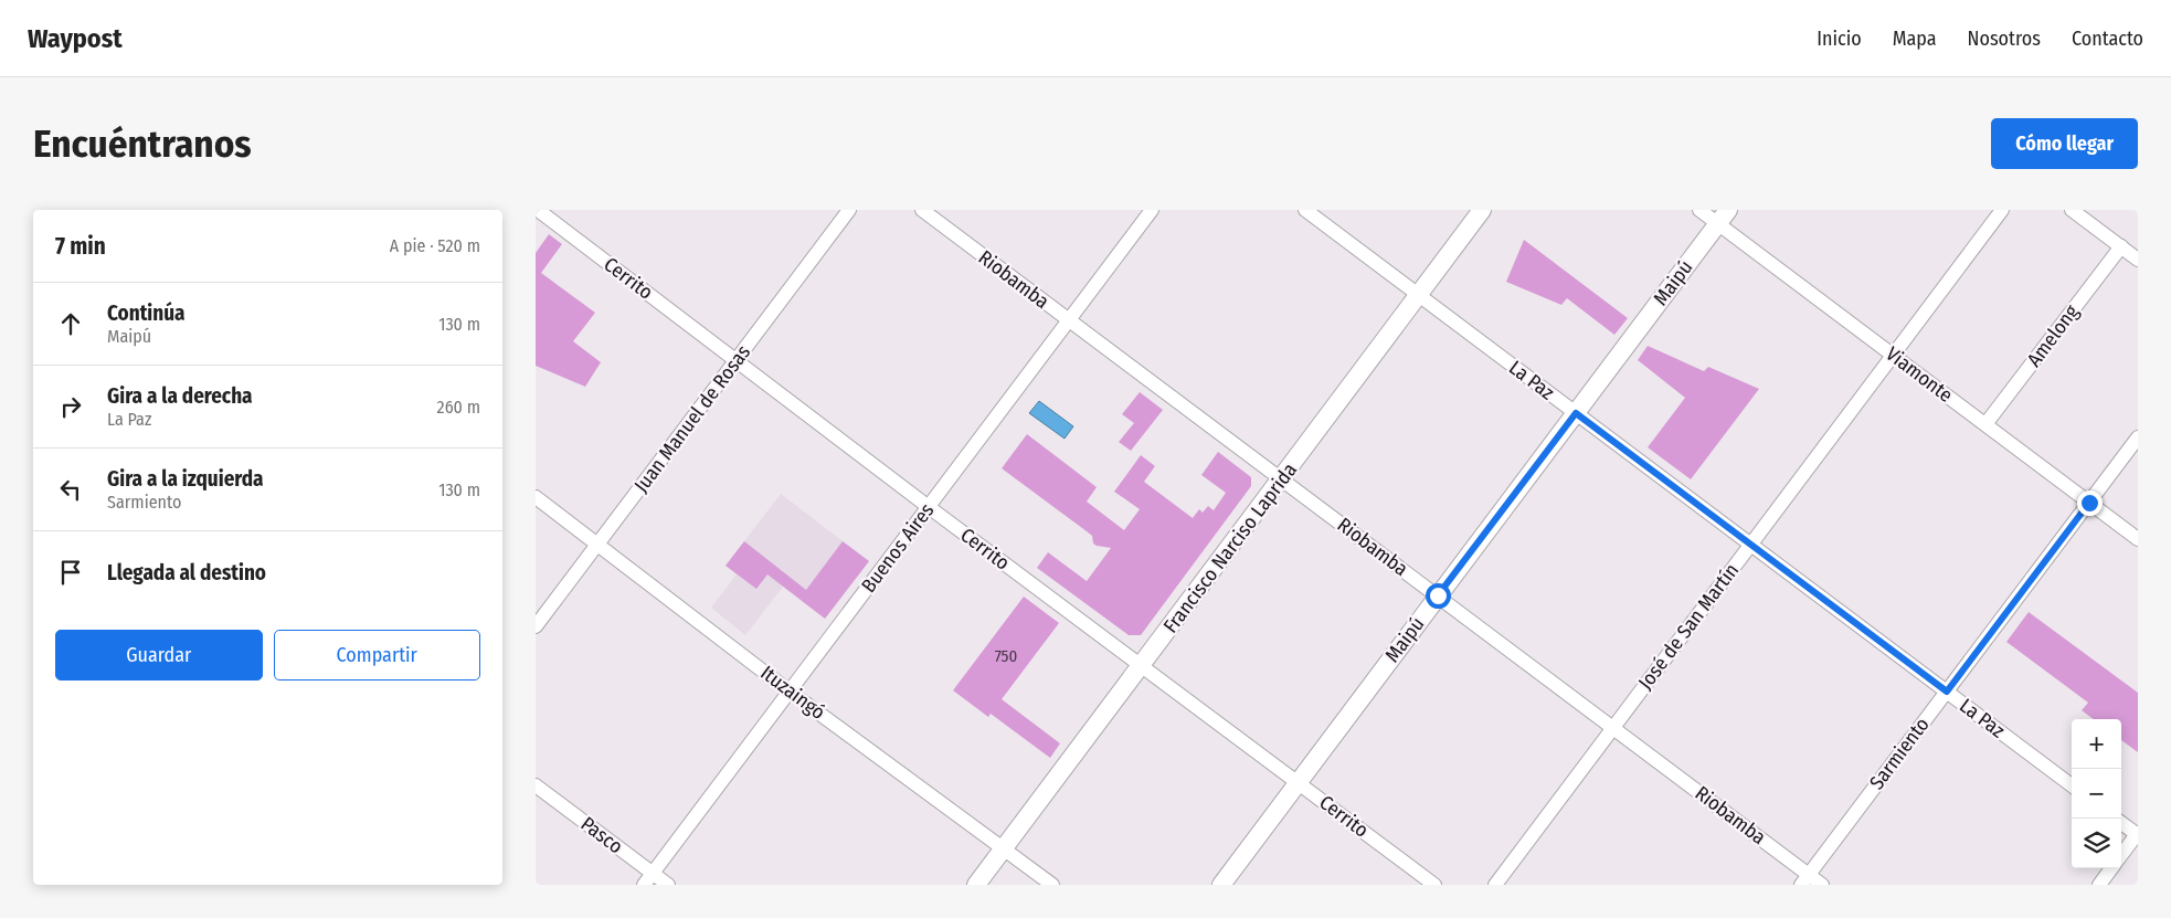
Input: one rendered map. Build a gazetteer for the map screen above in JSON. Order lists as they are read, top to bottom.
{
  "streets": {
    "main road": ["Maipú", "Francisco Narciso Laprida"],
    "street": [
      "Cerrito",
      "Riobamba",
      "Amelong",
      "Viamonte",
      "La Paz",
      "Juan Manuel de Rosas",
      "Buenos Aires",
      "José de San Martín",
      "Ituzaingó",
      "Sarmiento",
      "Pasco"
    ]
  },
  "crossings": [
    ["Cerrito", "Maipú"],
    ["Cerrito", "Juan Manuel de Rosas"],
    ["Cerrito", "Buenos Aires"],
    ["Cerrito", "Francisco Narciso Laprida"],
    ["Riobamba", "Maipú"],
    ["Riobamba", "Buenos Aires"],
    ["Riobamba", "Francisco Narciso Laprida"],
    ["Riobamba", "José de San Martín"],
    ["Riobamba", "Sarmiento"],
    ["Maipú", "Viamonte"],
    ["Maipú", "La Paz"],
    ["Amelong", "Viamonte"],
    ["Viamonte", "José de San Martín"],
    ["Viamonte", "Sarmiento"],
    ["La Paz", "Francisco Narciso Laprida"],
    ["La Paz", "José de San Martín"],
    ["La Paz", "Sarmiento"],
    ["Juan Manuel de Rosas", "Ituzaingó"],
    ["Buenos Aires", "Ituzaingó"],
    ["Buenos Aires", "Pasco"],
    ["Francisco Narciso Laprida", "Ituzaingó"]
  ],
  "house_numbers": ["750"],
  "page": {
    "header": "Waypost",
    "nav": [
      "Inicio",
      "Mapa",
      "Nosotros",
      "Contacto"
    ],
    "buttons": [
      "Cómo llegar",
      ["Guardar", "Compartir"]
    ],
    "title": "Encuéntranos",
    "heading": ["7 min", "A pie · 520 m"],
    "list": [
      ["Continúa", "Maipú", "130 m"],
      ["Gira a la derecha", "La Paz", "260 m"],
      ["Gira a la izquierda", "Sarmiento", "130 m"],
      "Llegada al destino"
    ],
    "map_buttons": ["+", "−"]
  }
}
